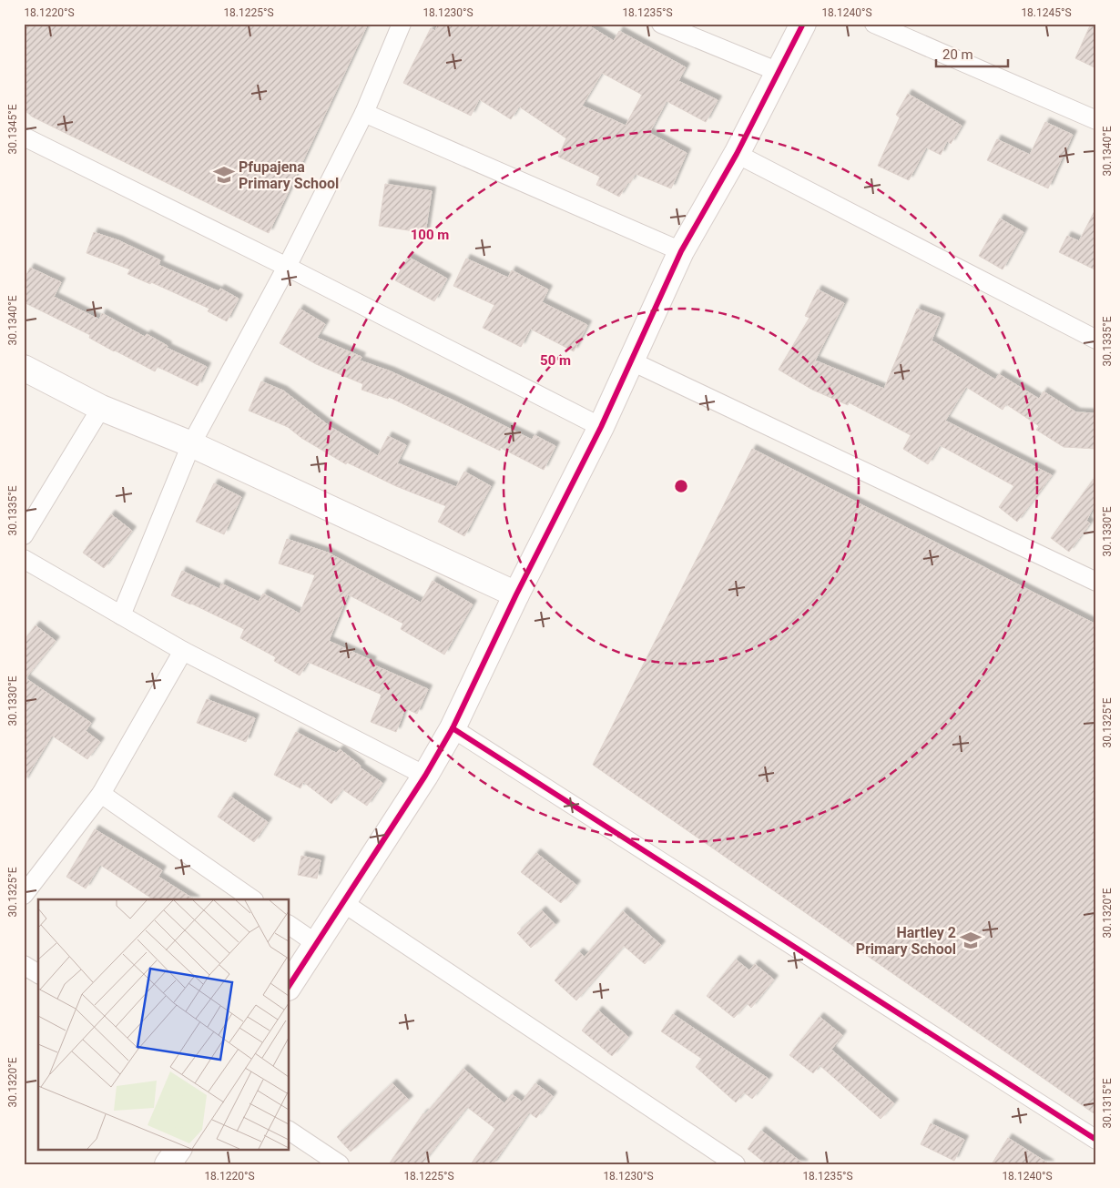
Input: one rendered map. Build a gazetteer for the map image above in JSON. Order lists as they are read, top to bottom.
{
  "places": {
    "school or university": ["Pfupajena Primary School", "Hartley 2 Primary School"]
  },
  "scale_bar": "20 m",
  "coordinates": [
    "18.1220°S",
    "18.1225°S",
    "18.1230°S",
    "18.1235°S",
    "18.1240°S",
    "18.1245°S",
    "30.1345°E",
    "30.1340°E",
    "30.1335°E",
    "30.1330°E",
    "30.1325°E",
    "30.1320°E",
    "30.1315°E"
  ],
  "rings": ["100 m", "50 m"]
}
